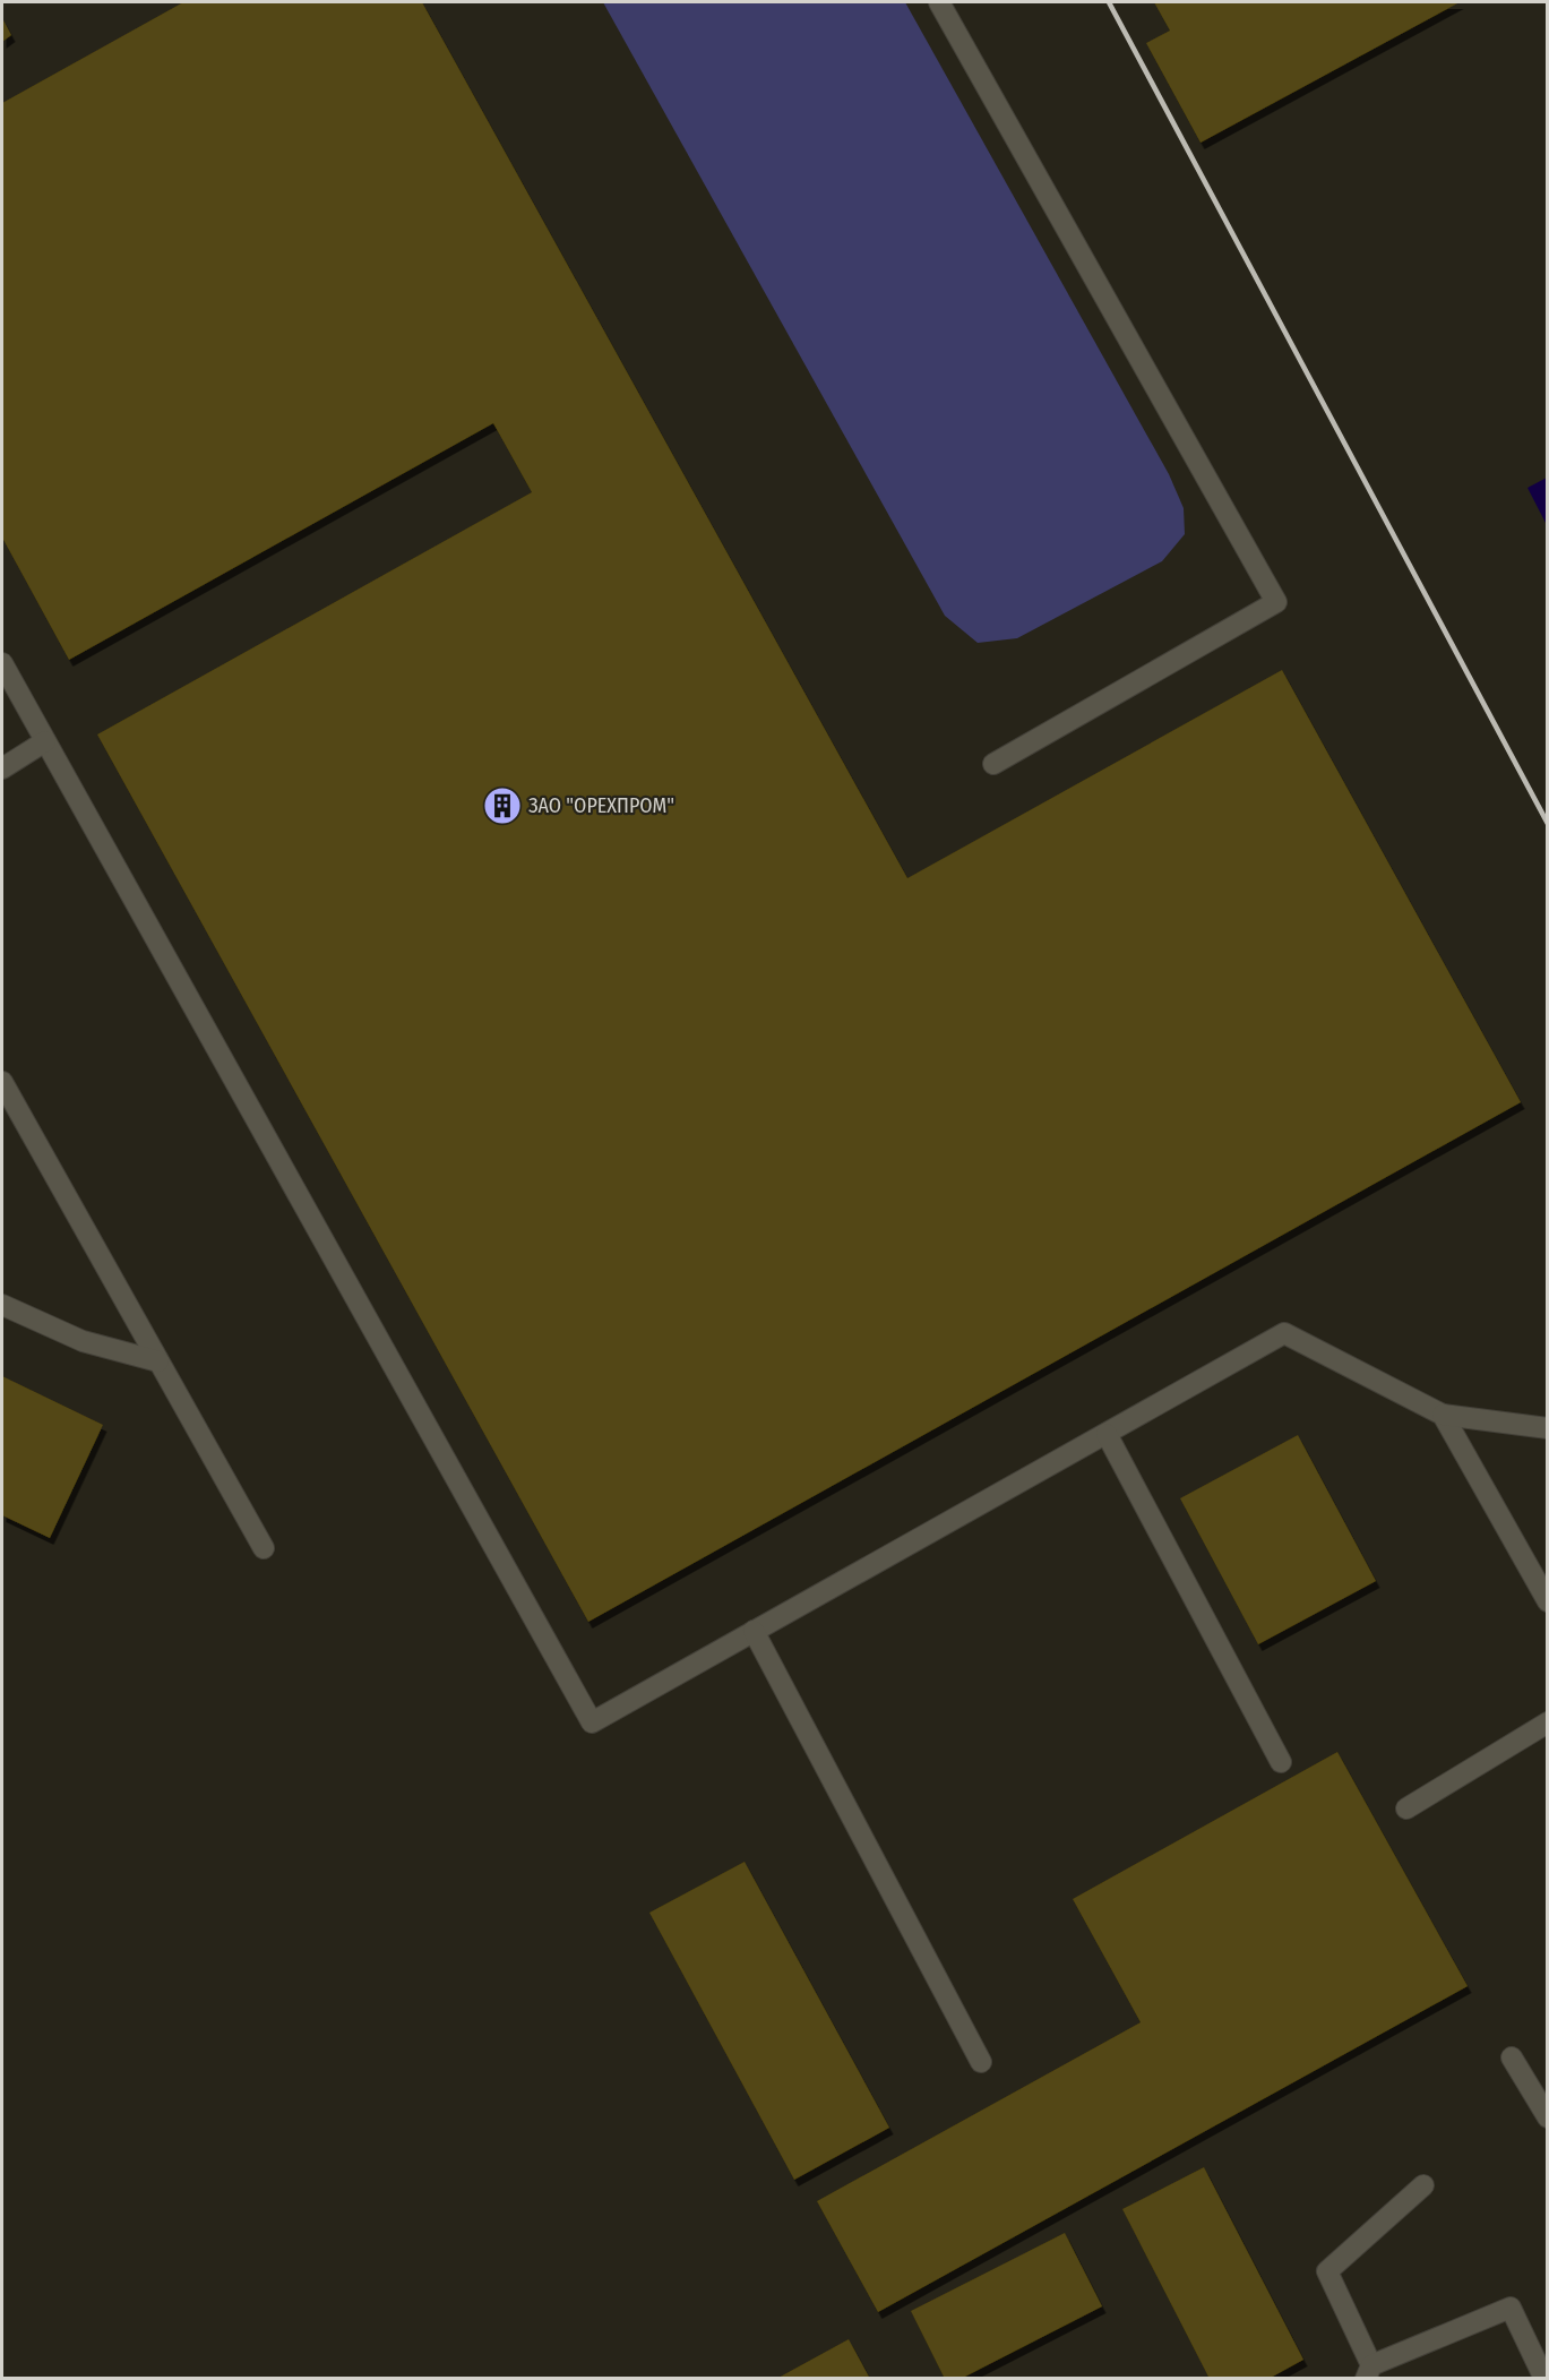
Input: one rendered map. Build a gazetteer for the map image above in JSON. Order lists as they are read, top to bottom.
{
  "places": {
    "building": ["ЗАО \"ОРЕХПРОМ\""]
  }
}
